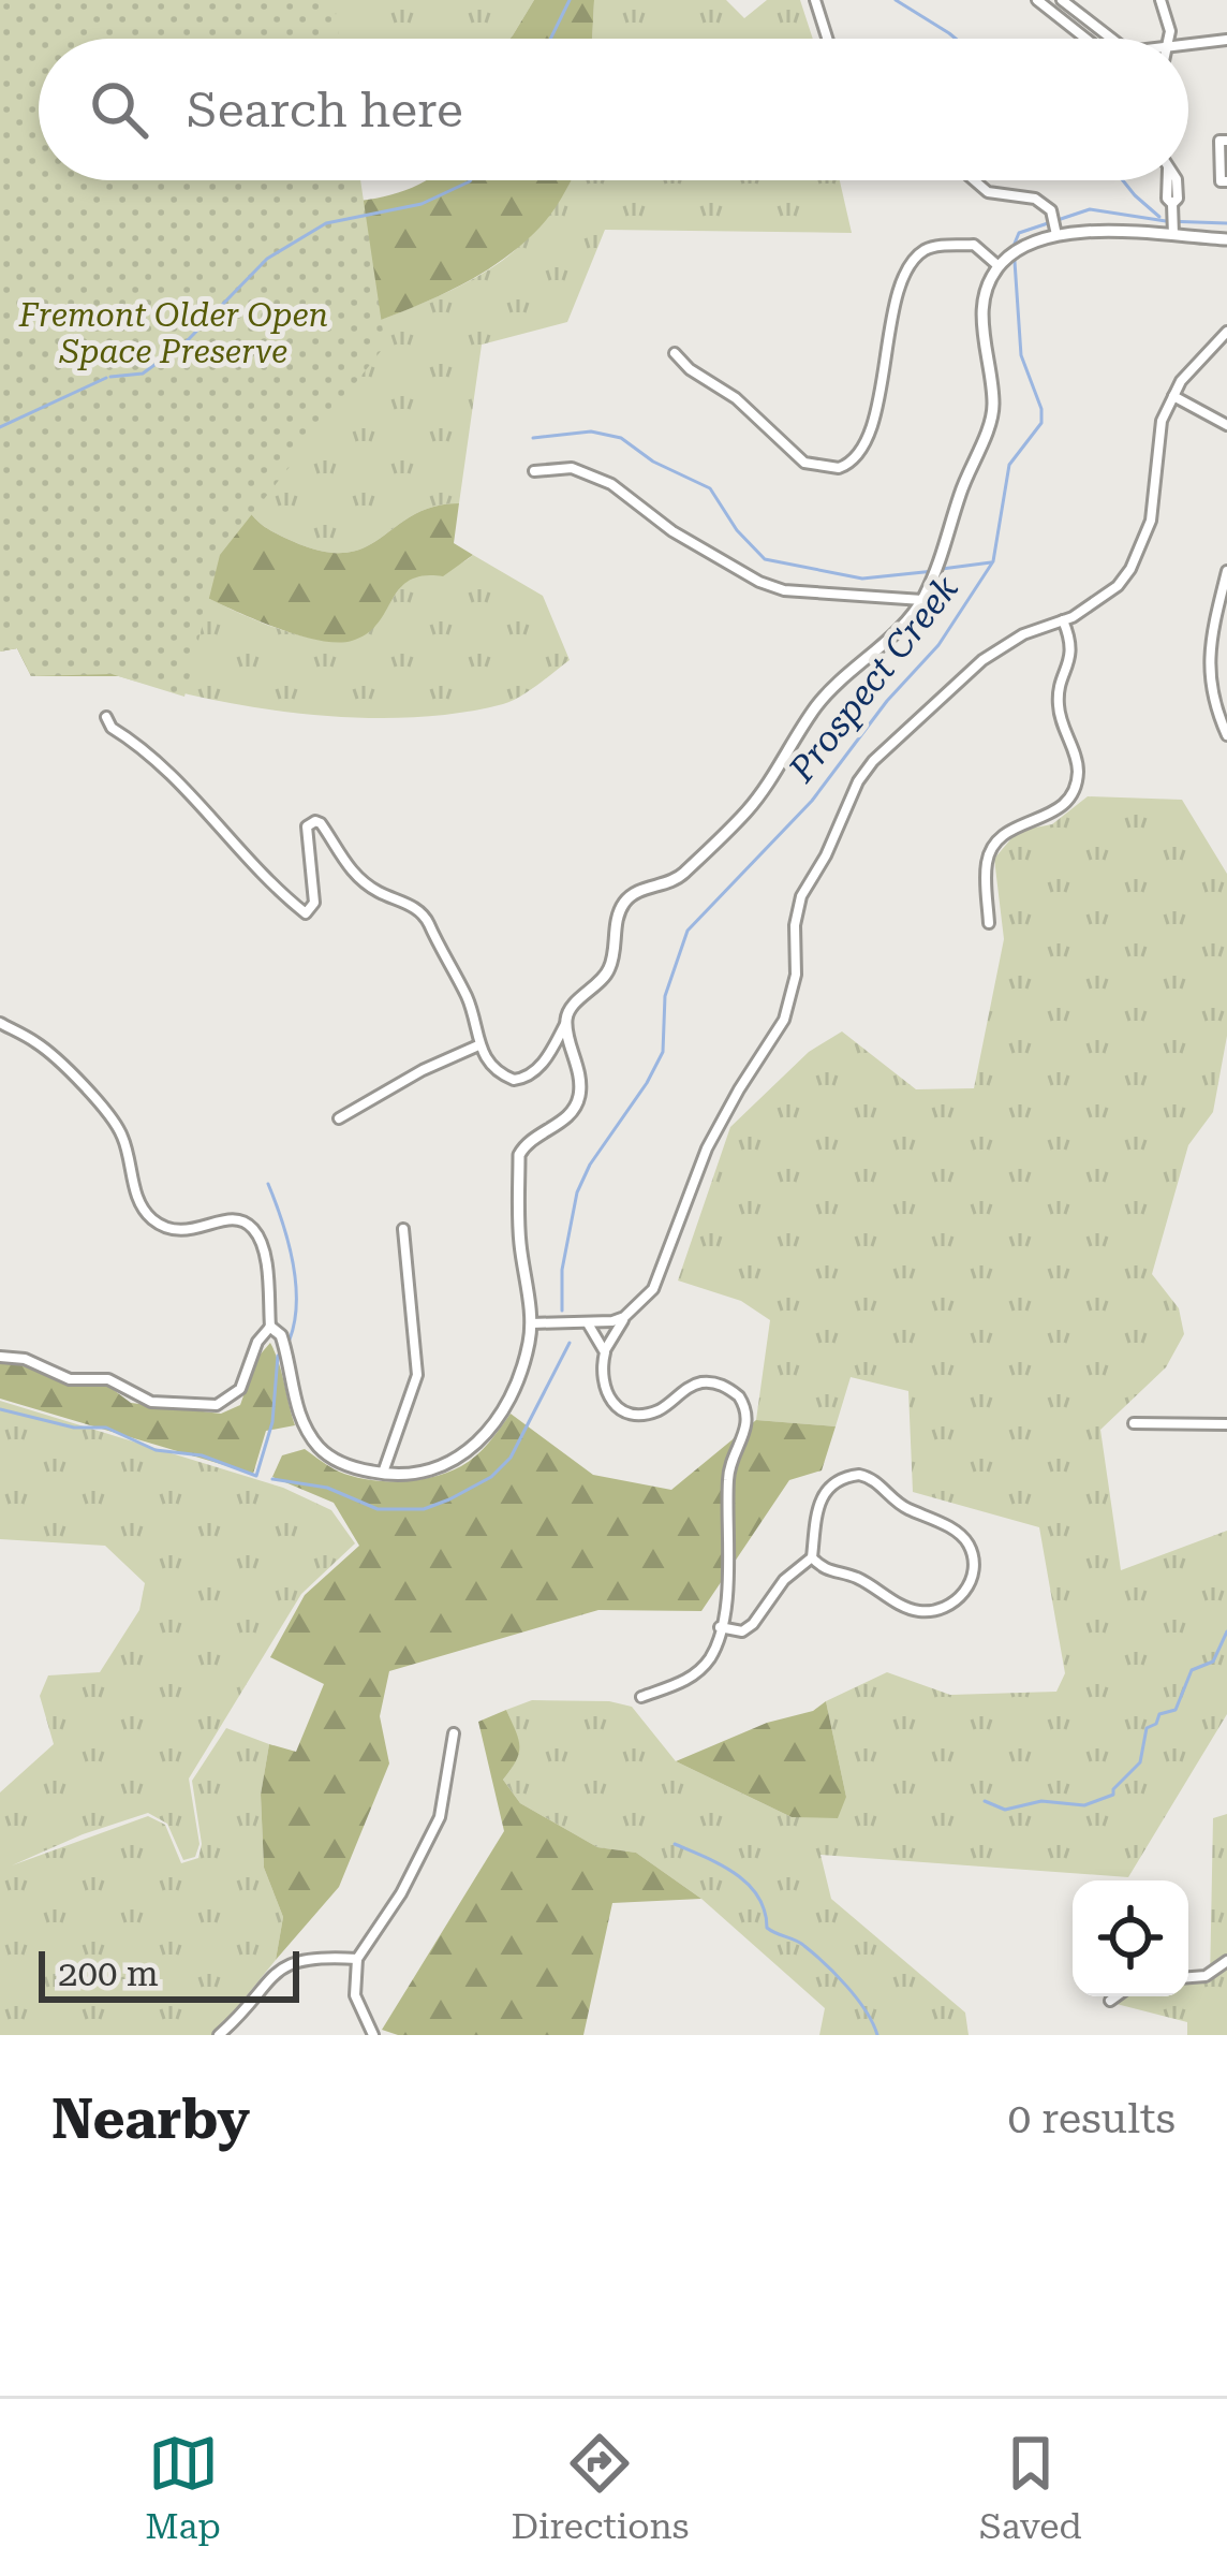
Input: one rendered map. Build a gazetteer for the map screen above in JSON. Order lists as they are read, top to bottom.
{
  "water": ["Prospect Creek"],
  "parks": ["Fremont Older Open Space Preserve"],
  "scale_bar": "200 m",
  "page": {
    "search": "Search here",
    "scale": "200 m",
    "heading": ["Nearby", "0 results"],
    "nav": ["Map", "Directions", "Saved"]
  }
}
